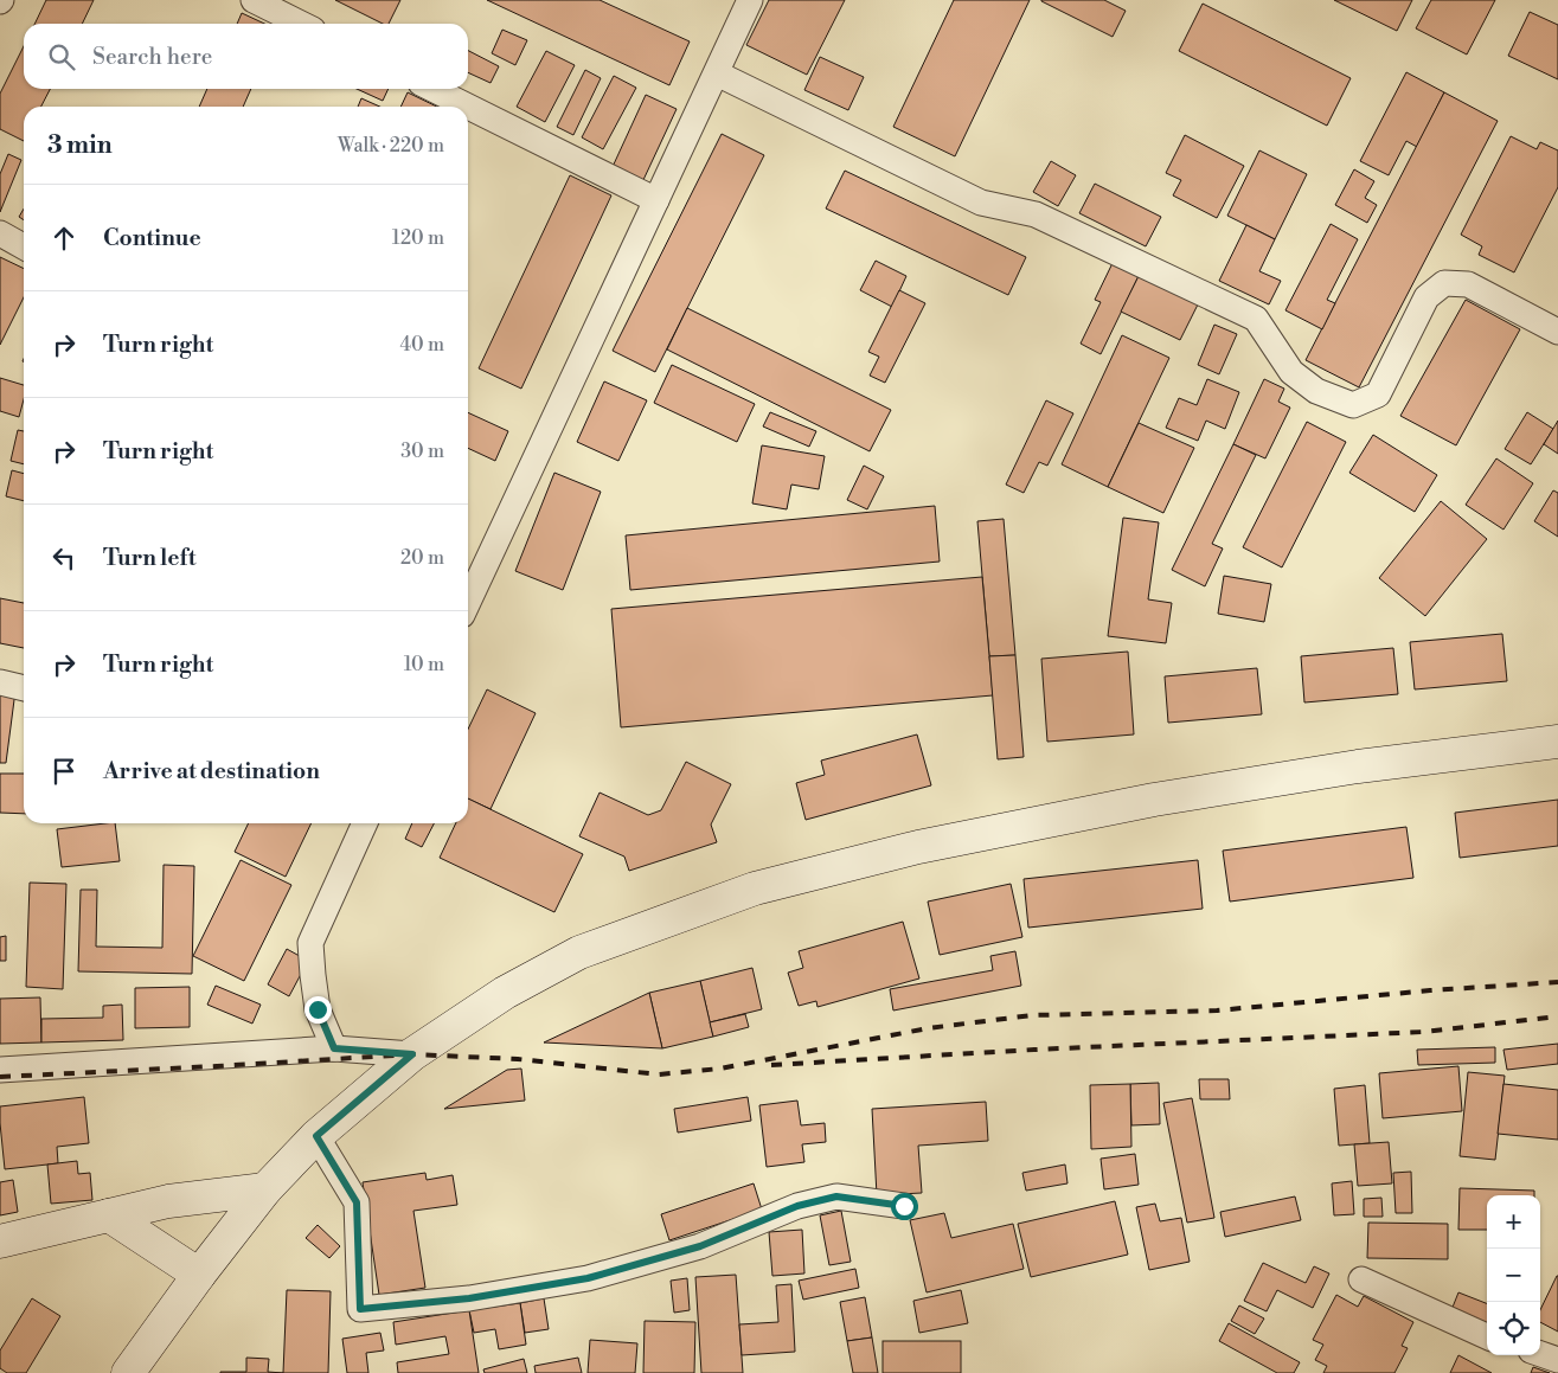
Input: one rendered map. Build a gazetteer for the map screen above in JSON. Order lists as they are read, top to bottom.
{
  "page": {
    "search": "Search here",
    "heading": ["3 min", "Walk · 220 m"],
    "list": [
      ["Continue", "120 m"],
      ["Turn right", "40 m"],
      ["Turn right", "30 m"],
      ["Turn left", "20 m"],
      ["Turn right", "10 m"],
      "Arrive at destination"
    ],
    "map_buttons": ["+", "−"]
  }
}
